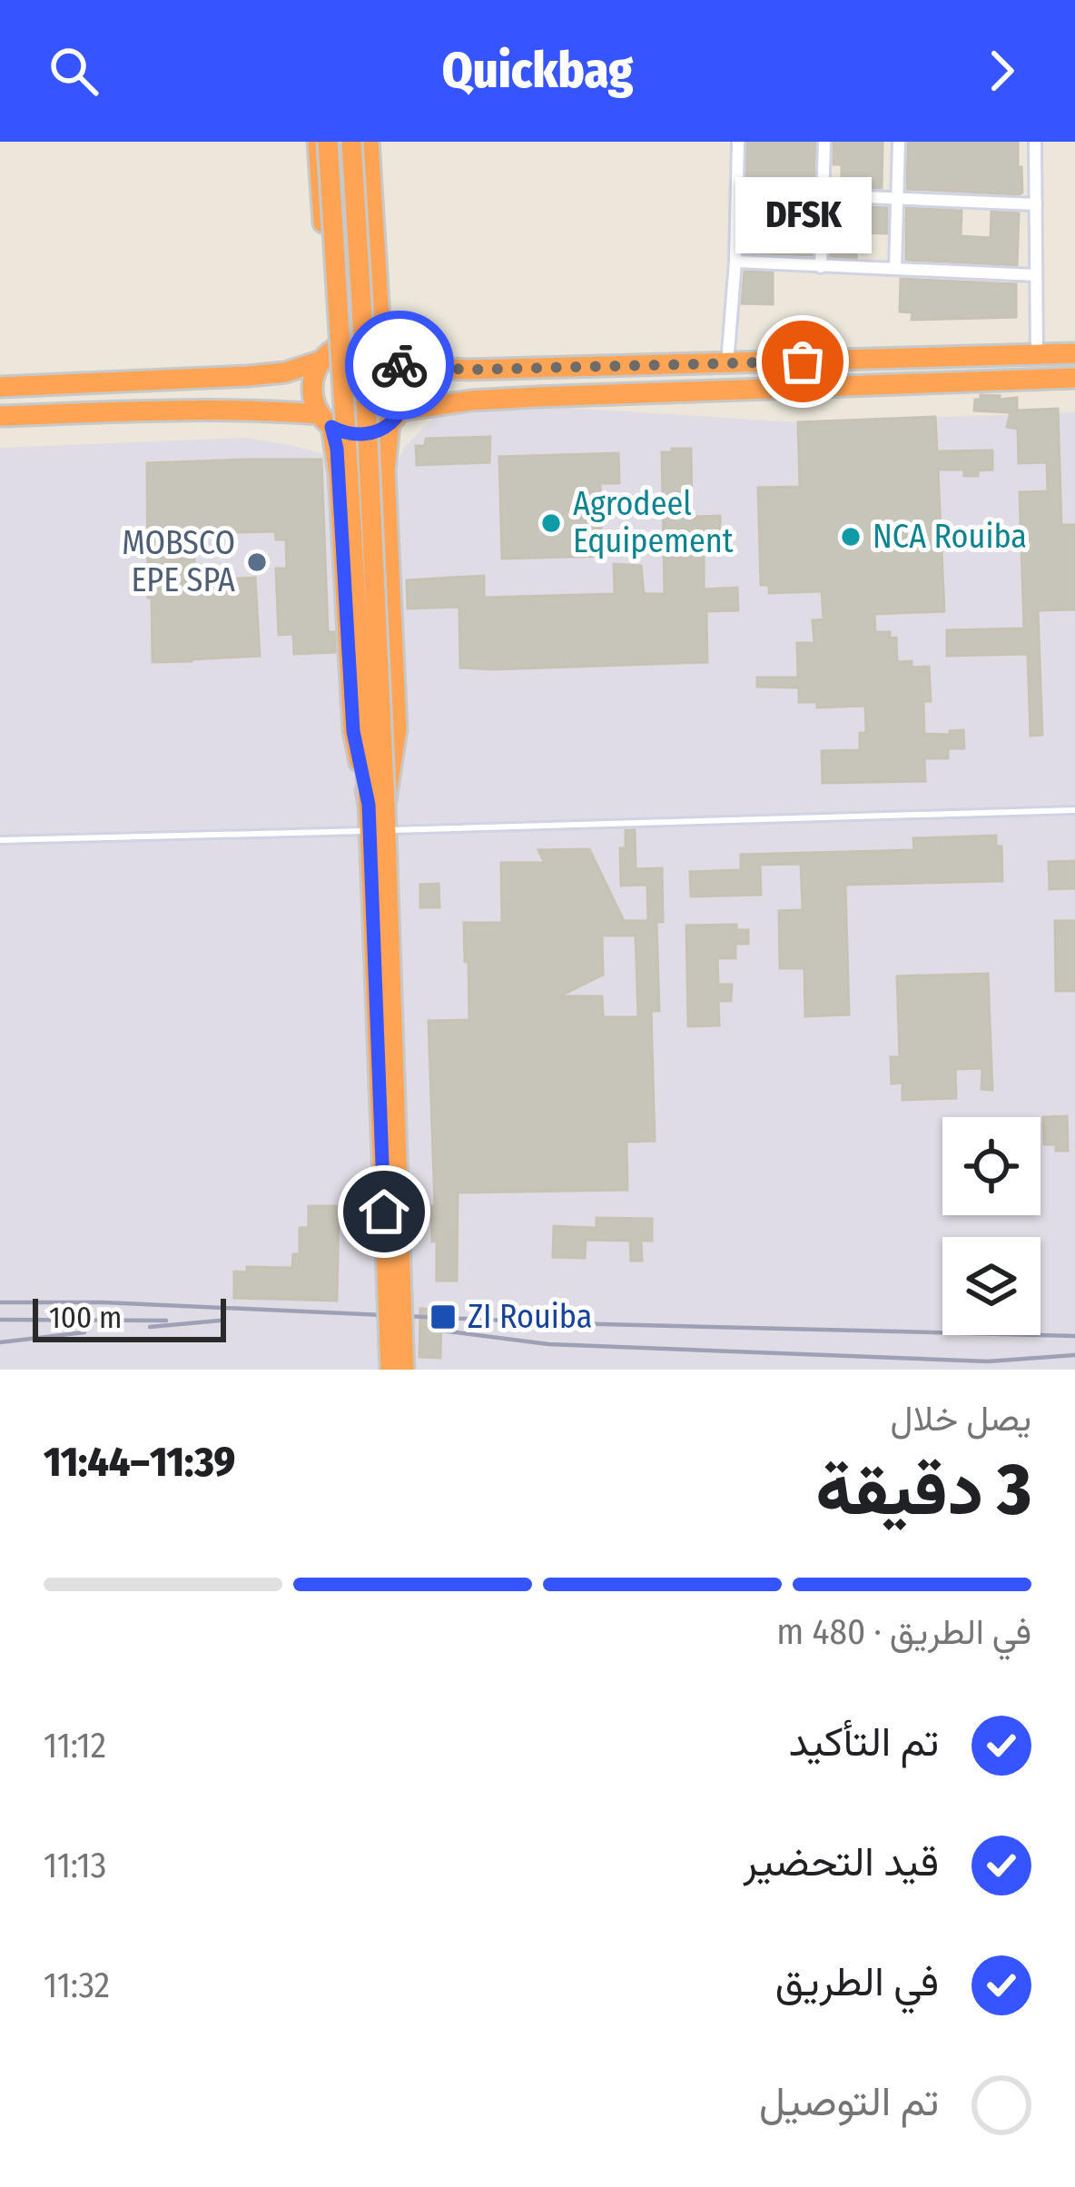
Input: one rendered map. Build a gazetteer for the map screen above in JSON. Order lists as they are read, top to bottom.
{
  "places": {
    "other": [
      "DFSK",
      "Agrodeel Equipement",
      "NCA Rouiba",
      "MOBSCO EPE SPA"
    ],
    "transit": ["ZI Rouiba"]
  },
  "scale_bar": "100 m",
  "page": {
    "header": "Quickbag",
    "bubble": "DFSK",
    "scale": "100 m",
    "heading": ["3 دقيقة", "يصل خلال", "11:39–11:44"],
    "bar": "في الطريق · 480 m",
    "list": [
      ["تم التأكيد", "11:12"],
      ["قيد التحضير", "11:13"],
      ["في الطريق", "11:32"],
      "تم التوصيل"
    ]
  }
}
